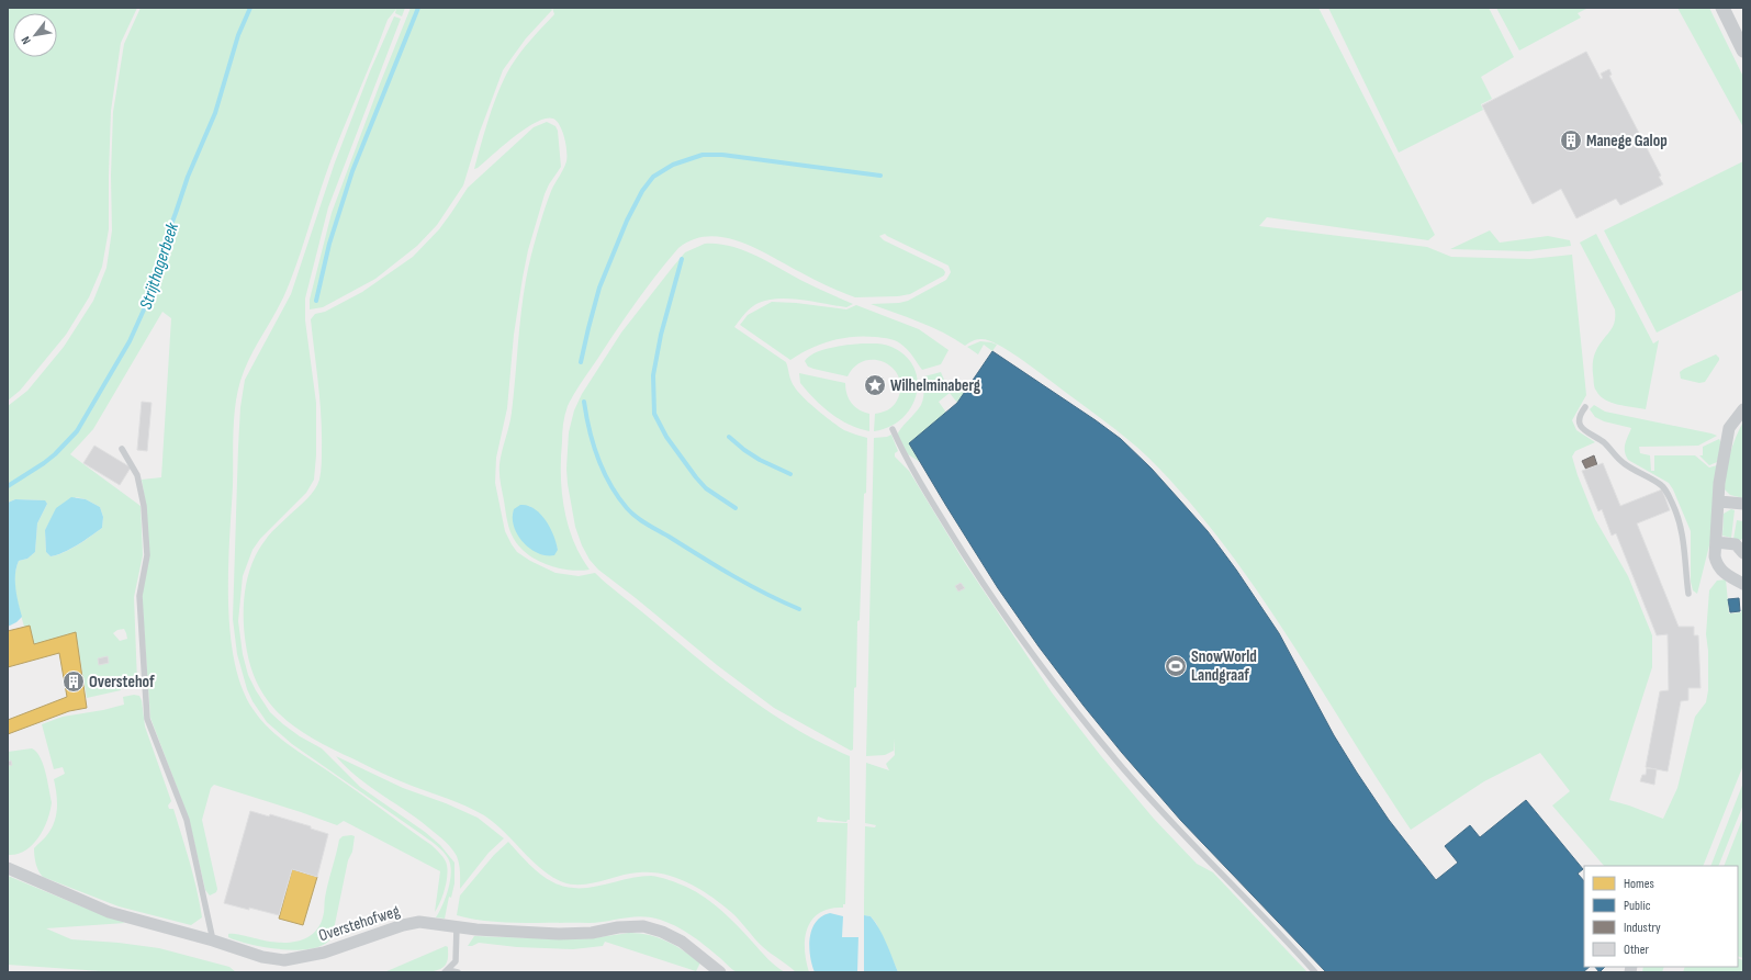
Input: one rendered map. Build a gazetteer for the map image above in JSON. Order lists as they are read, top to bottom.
{
  "streets": {
    "street": ["Overstehofweg"]
  },
  "water": ["Strijthagerbeek"],
  "places": {
    "building": ["Manege Galop", "Overstehof"],
    "place": ["Wilhelminaberg"],
    "sports": ["SnowWorld Landgraaf"]
  },
  "legend": [
    "Homes",
    "Public",
    "Industry",
    "Other"
  ],
  "north": "bottom left"
}
